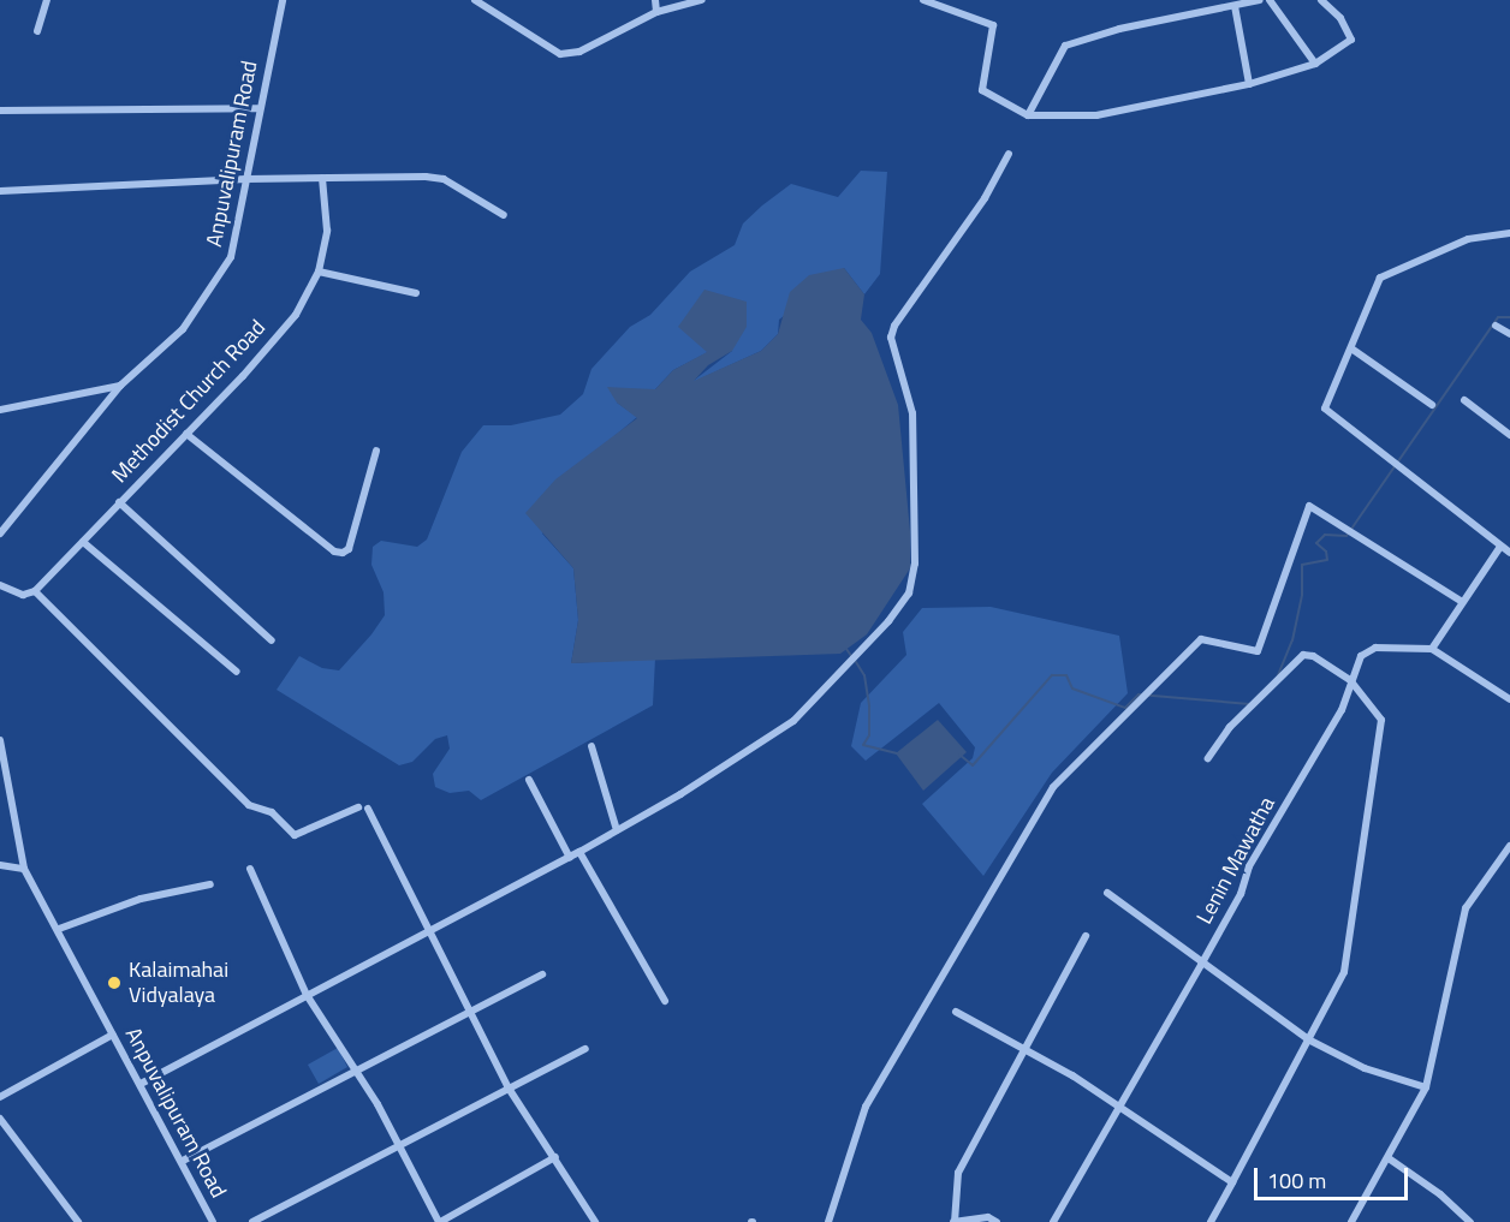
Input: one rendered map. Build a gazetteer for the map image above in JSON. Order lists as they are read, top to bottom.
{
  "streets": {
    "street": ["Anpuvalipuram Road", "Methodist Church Road", "Lenin Mawatha"]
  },
  "places": ["Kalaimahai Vidyalaya"],
  "scale_bar": "100 m"
}
